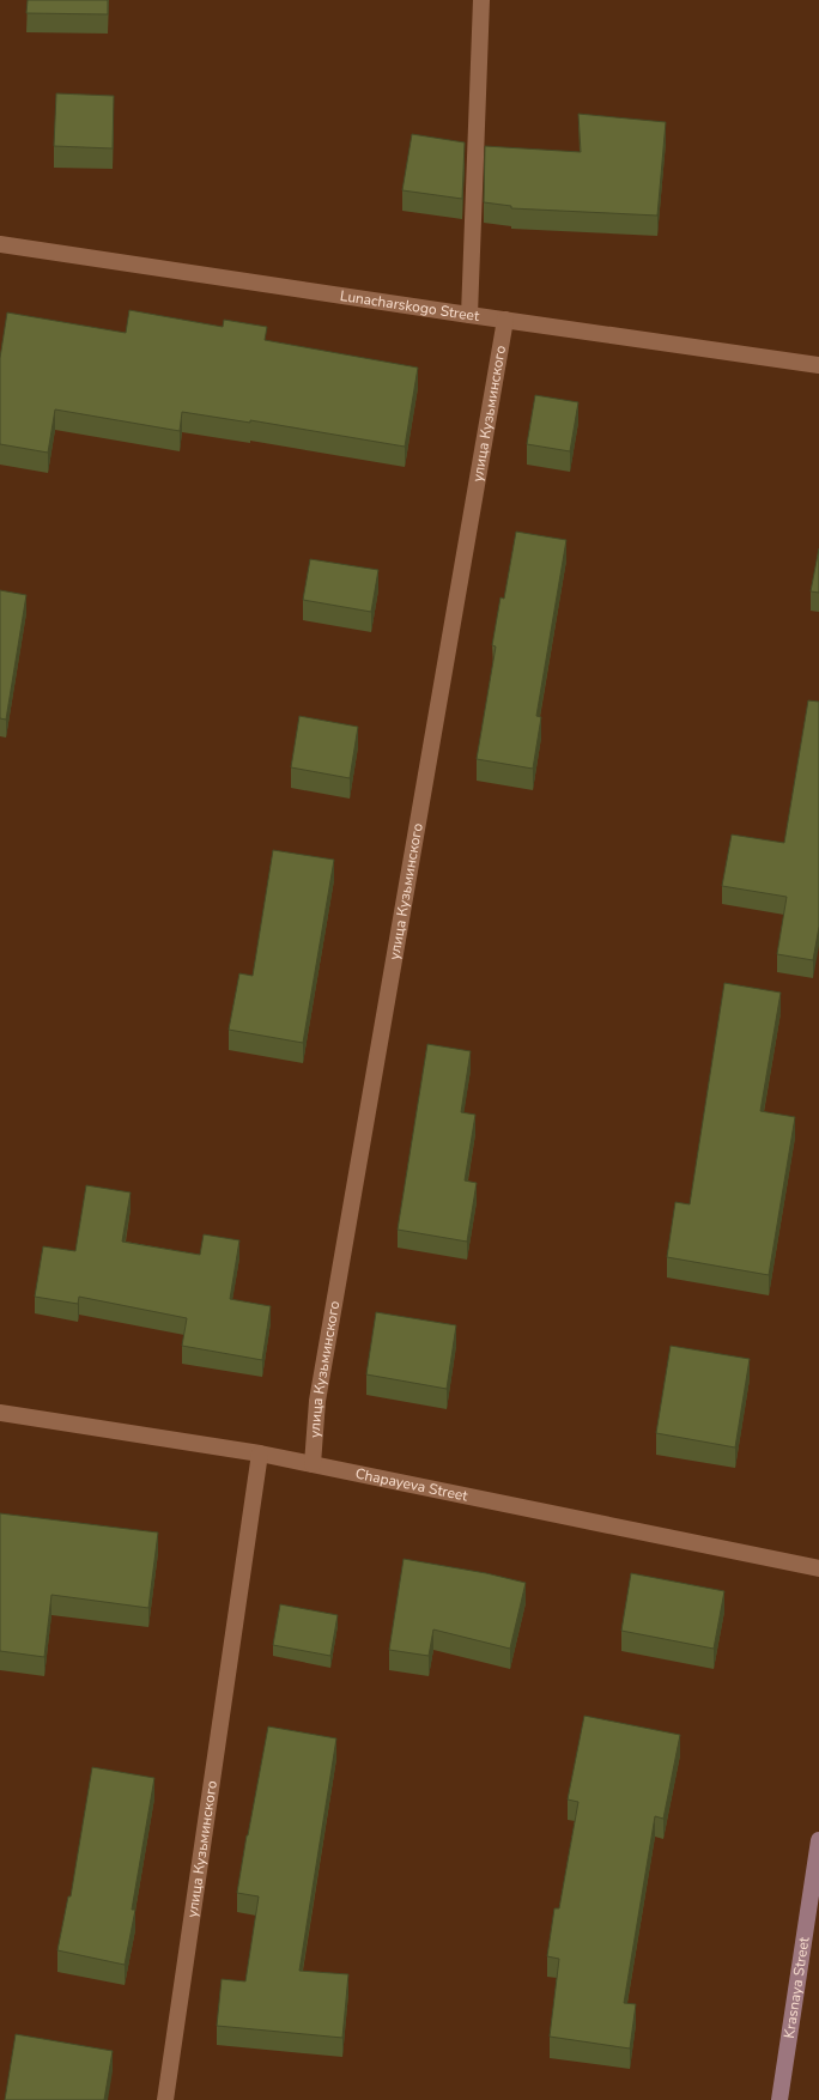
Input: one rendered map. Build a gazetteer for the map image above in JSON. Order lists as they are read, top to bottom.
{
  "streets": {
    "main road": ["Krasnaya Street"],
    "street": ["Lunacharskogo Street", "улица Кузьминского", "Chapayeva Street"]
  },
  "crossings": [
    ["Lunacharskogo Street", "улица Кузьминского"],
    ["улица Кузьминского", "Chapayeva Street"]
  ]
}
